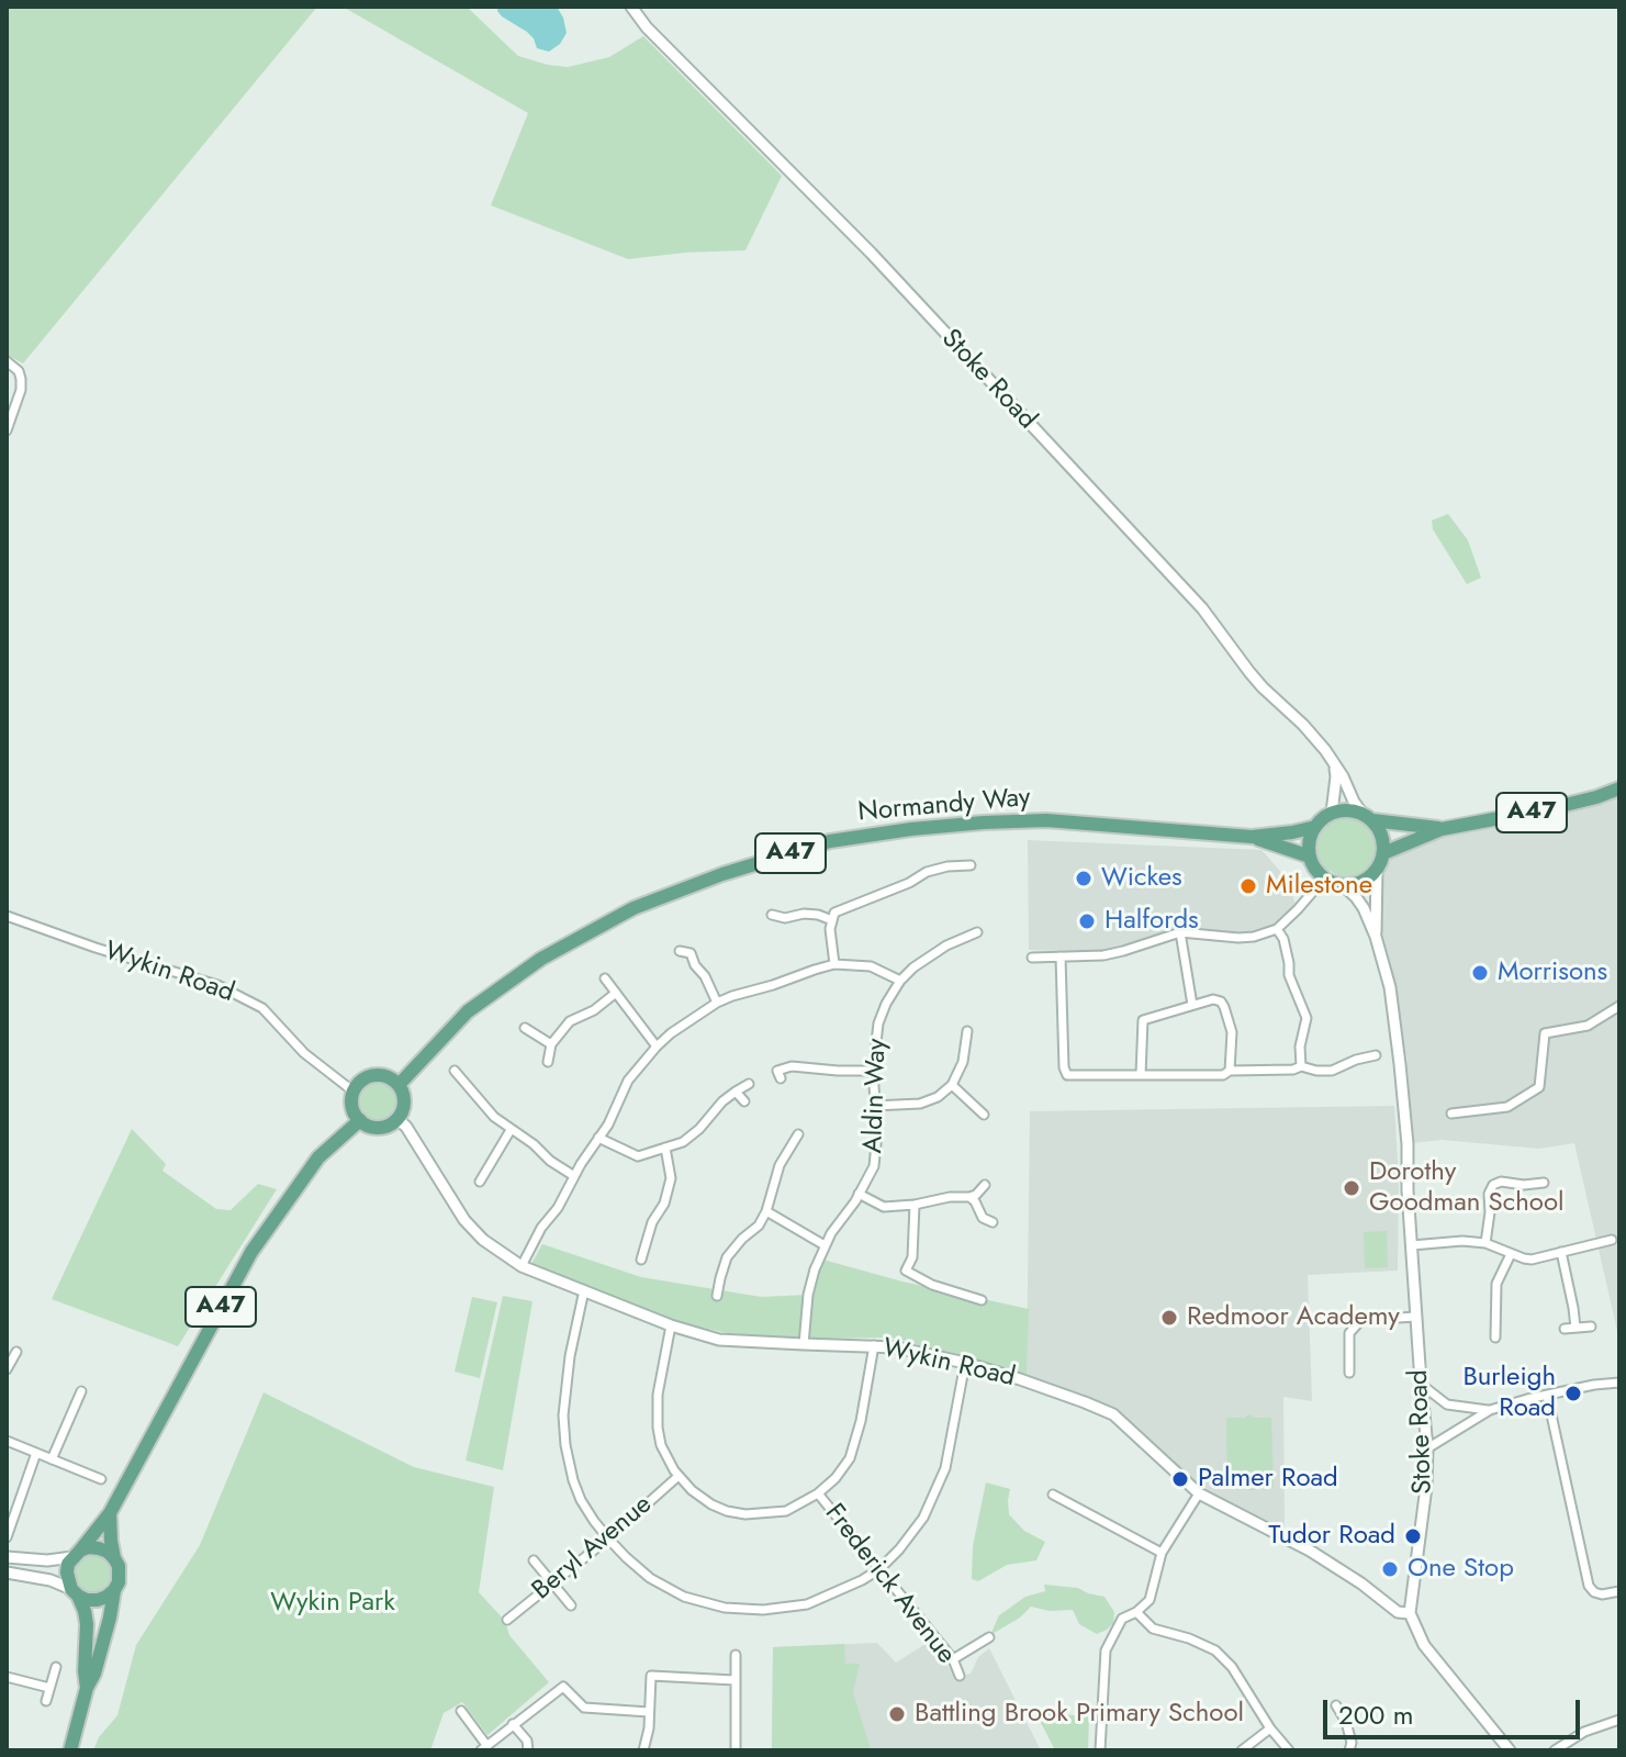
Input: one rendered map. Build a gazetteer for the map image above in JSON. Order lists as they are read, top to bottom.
{
  "streets": {
    "main road": ["Normandy Way", "A47"],
    "street": [
      "Stoke Road",
      "Wykin Road",
      "Aldin Way",
      "Beryl Avenue",
      "Frederick Avenue"
    ]
  },
  "crossings": [
    ["Stoke Road", "Normandy Way"],
    ["Stoke Road", "A47"],
    ["Stoke Road", "Wykin Road"],
    ["Normandy Way", "A47"],
    ["Normandy Way", "Wykin Road"],
    ["A47", "Wykin Road"],
    ["Wykin Road", "Aldin Way"]
  ],
  "parks": ["Wykin Park"],
  "places": [
    "Wickes",
    "Milestone",
    "Halfords",
    "Morrisons",
    "Dorothy Goodman School",
    "Redmoor Academy",
    "Burleigh Road",
    "Palmer Road",
    "Tudor Road",
    "One Stop",
    "Battling Brook Primary School"
  ],
  "scale_bar": "200 m"
}
